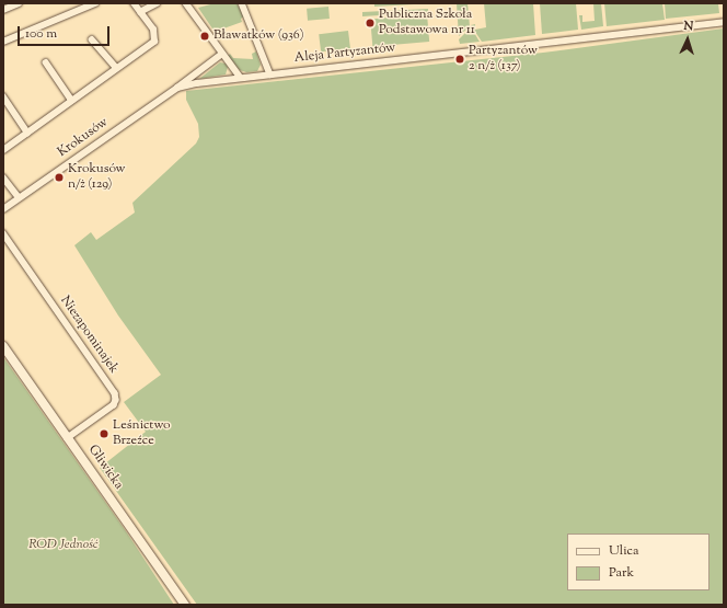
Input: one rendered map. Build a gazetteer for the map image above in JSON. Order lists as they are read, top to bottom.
{
  "streets": {
    "main road": ["Gliwicka"],
    "street": ["Aleja Partyzantów", "Krokusów", "Niezapominajek"]
  },
  "crossings": [
    ["Aleja Partyzantów", "Krokusów"],
    ["Niezapominajek", "Gliwicka"]
  ],
  "parks": ["ROD Jedność"],
  "places": [
    "Publiczna Szkoła Podstawowa nr 11",
    "Bławatków (936)",
    "Partyzantów 2 n/ż (137)",
    "Krokusów n/ż (129)",
    "Leśnictwo Brzeźce"
  ],
  "legend": ["Ulica", "Park"],
  "scale_bar": "100 m",
  "north": "top"
}
